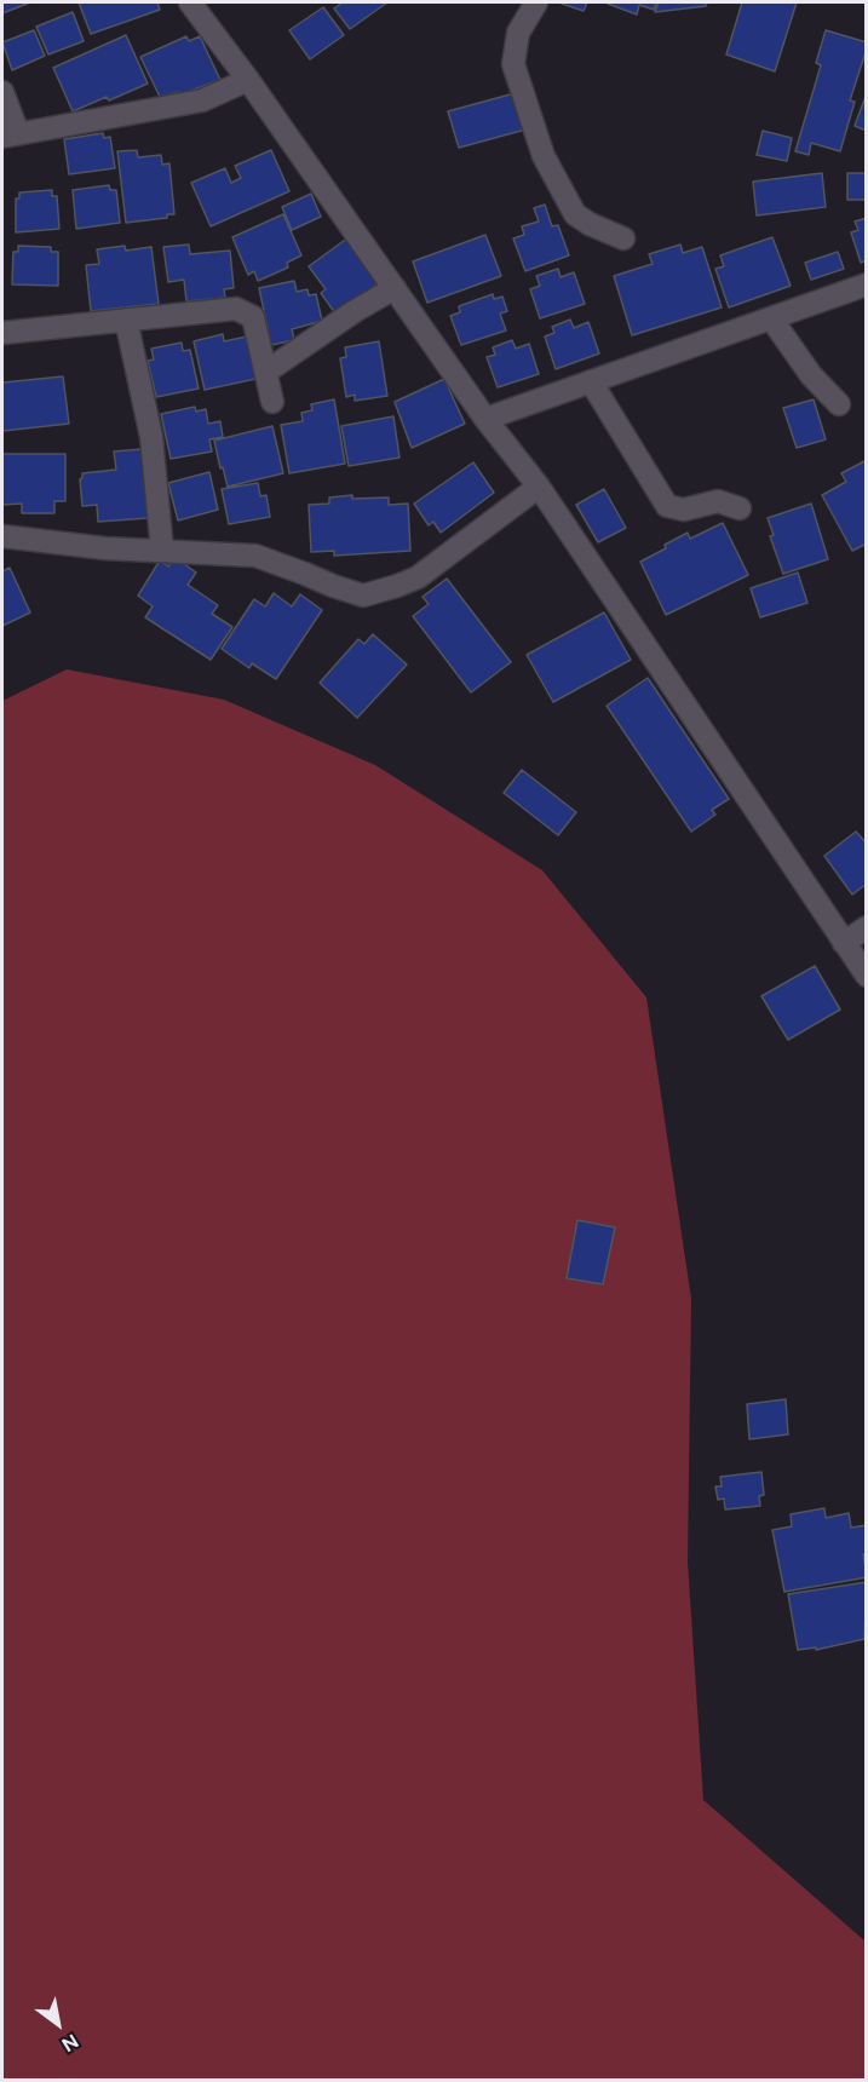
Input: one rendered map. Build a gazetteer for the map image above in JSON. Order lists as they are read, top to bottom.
{
  "north": "bottom right"
}
